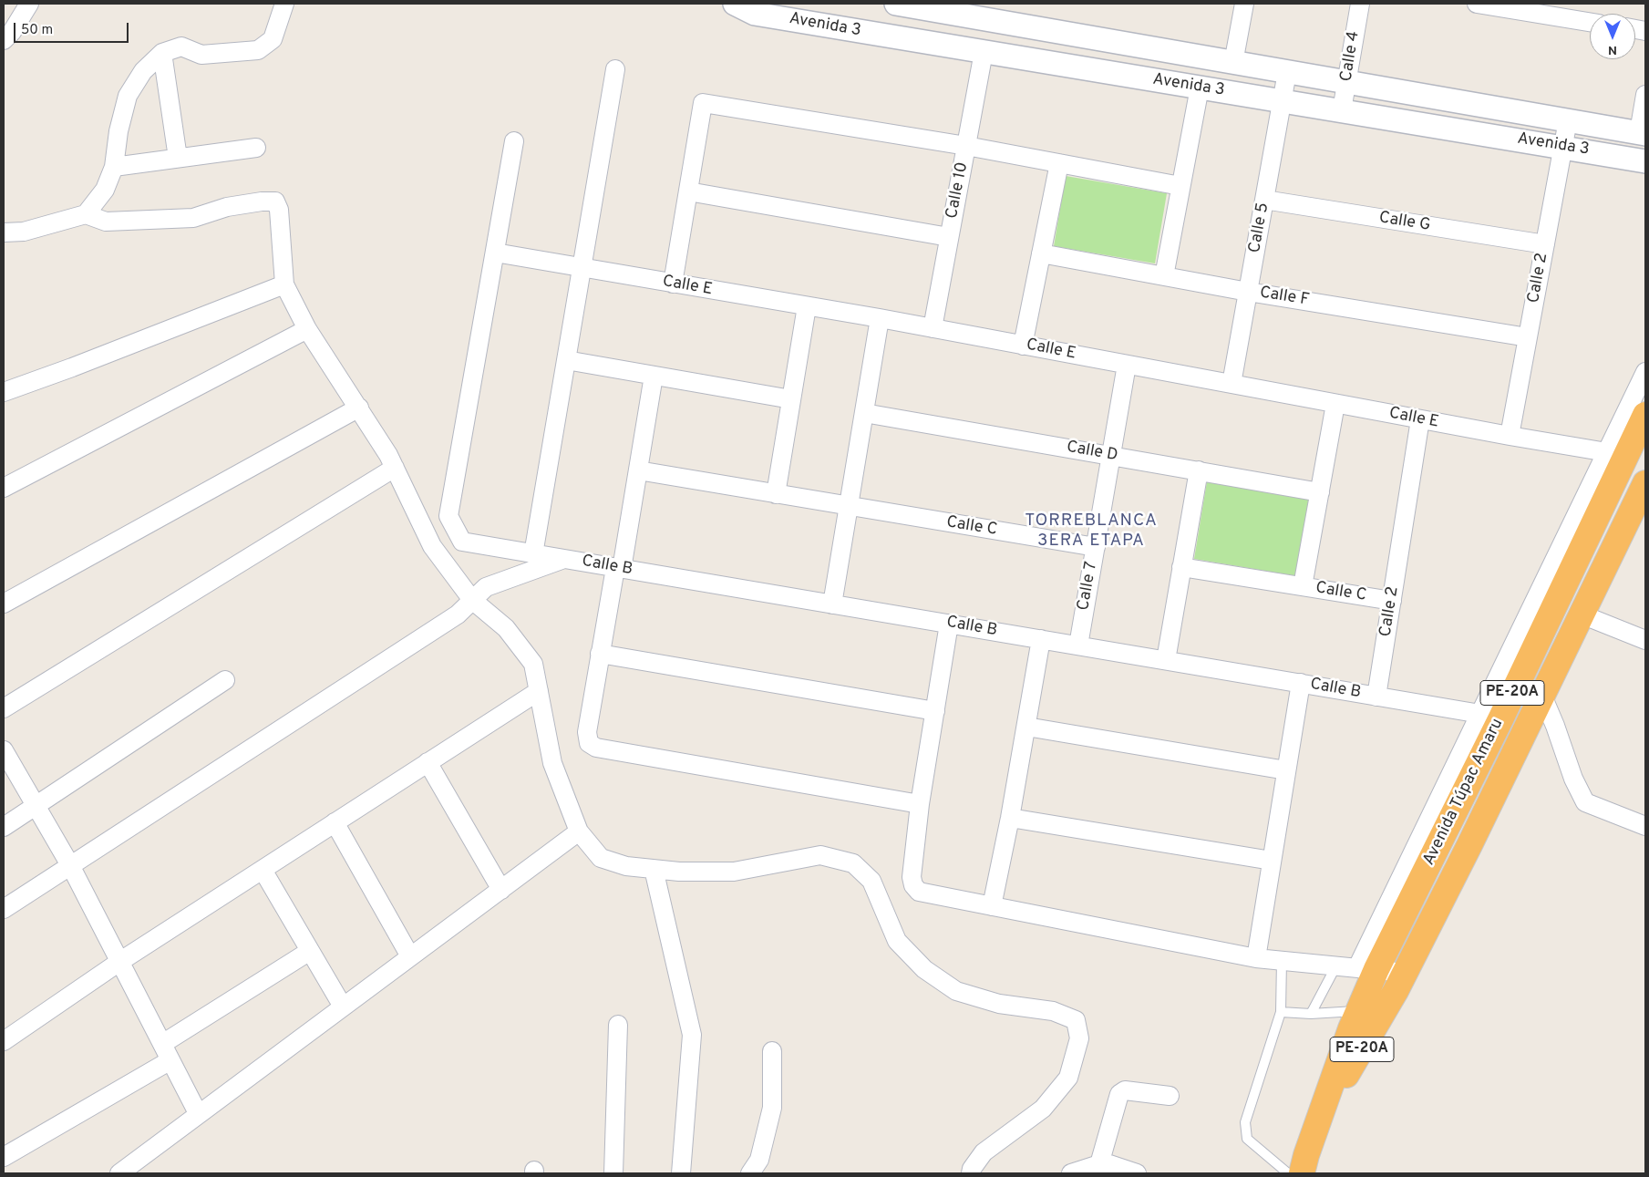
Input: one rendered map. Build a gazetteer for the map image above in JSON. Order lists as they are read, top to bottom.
{
  "streets": {
    "highway": ["PE-20A", "Avenida Túpac Amaru"],
    "street": [
      "Avenida 3",
      "Calle 4",
      "Calle 10",
      "Calle G",
      "Calle 5",
      "Calle 2",
      "Calle E",
      "Calle F",
      "Calle D",
      "Calle C",
      "Calle B",
      "Calle 7"
    ]
  },
  "crossings": [
    ["Avenida 3", "Calle 4"],
    ["Avenida 3", "Calle 10"],
    ["Avenida 3", "Calle 5"],
    ["Avenida 3", "Calle 2"],
    ["Calle 10", "Calle E"],
    ["Calle G", "Calle 5"],
    ["Calle G", "Calle 2"],
    ["Calle 5", "Calle E"],
    ["Calle 5", "Calle F"],
    ["Calle 2", "Calle E"],
    ["Calle 2", "Calle F"],
    ["Calle 2", "Calle C"],
    ["Calle 2", "Calle B"],
    ["Calle E", "Calle B"],
    ["Calle E", "Calle 7"],
    ["Calle D", "Calle 7"],
    ["Calle C", "Calle 7"],
    ["Calle B", "Calle 7"]
  ],
  "districts": ["TORREBLANCA 3ERA ETAPA"],
  "scale_bar": "50 m",
  "north": "bottom"
}
